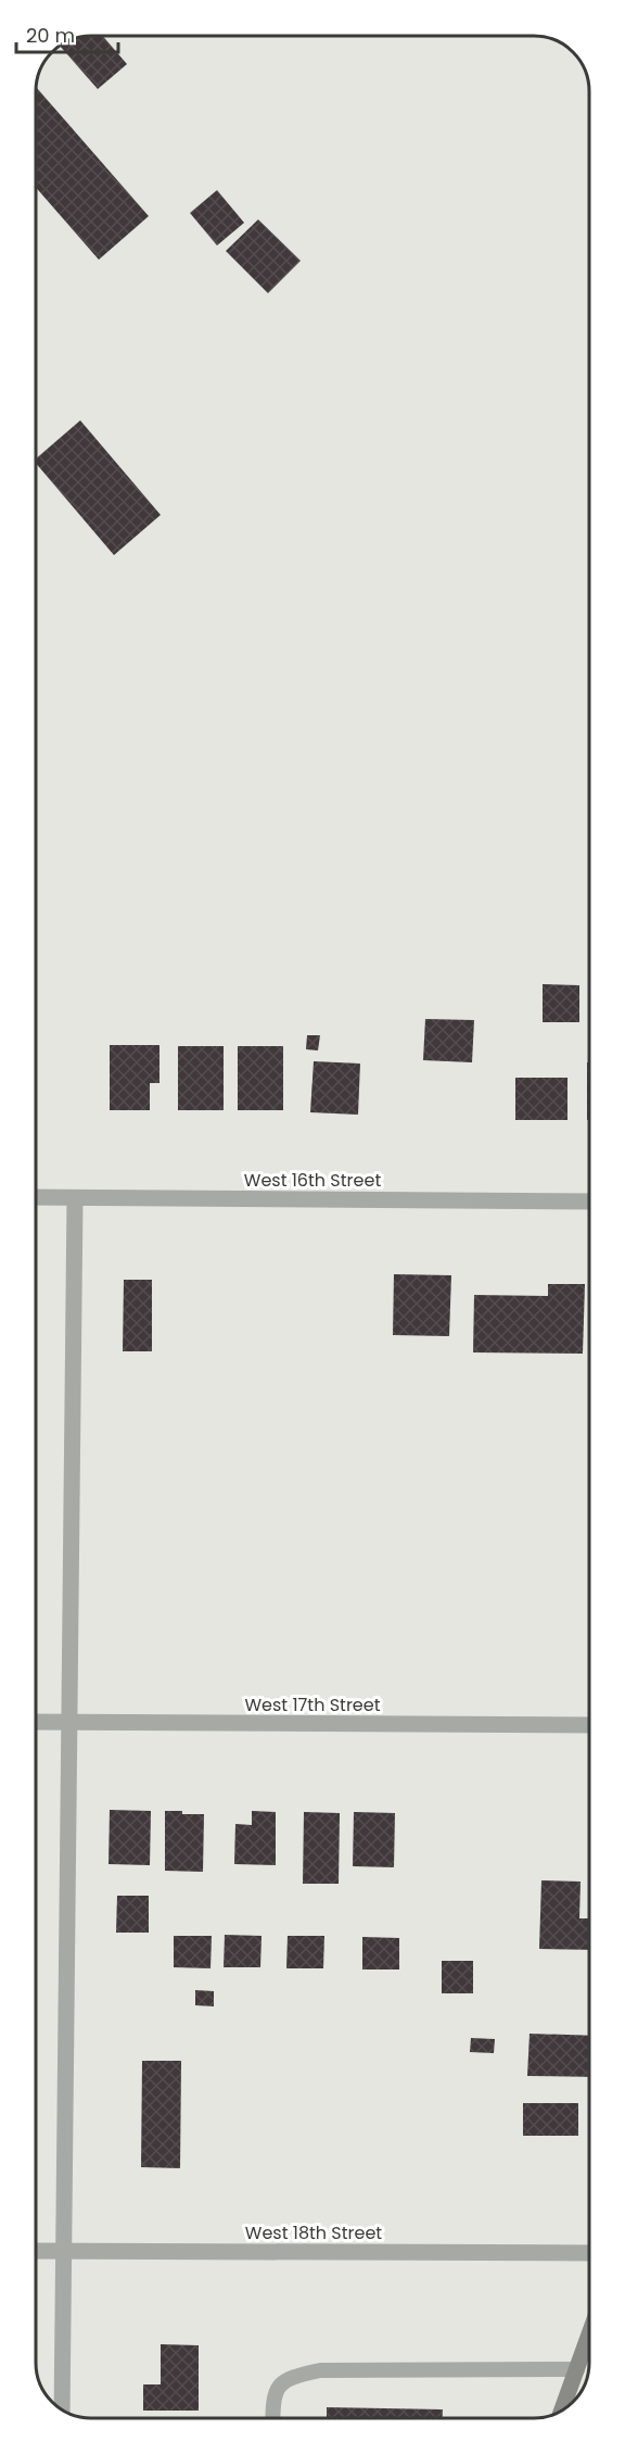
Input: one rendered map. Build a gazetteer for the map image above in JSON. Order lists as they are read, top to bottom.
{
  "streets": {
    "street": ["West 16th Street", "West 17th Street", "West 18th Street"]
  },
  "scale_bar": "20 m"
}
